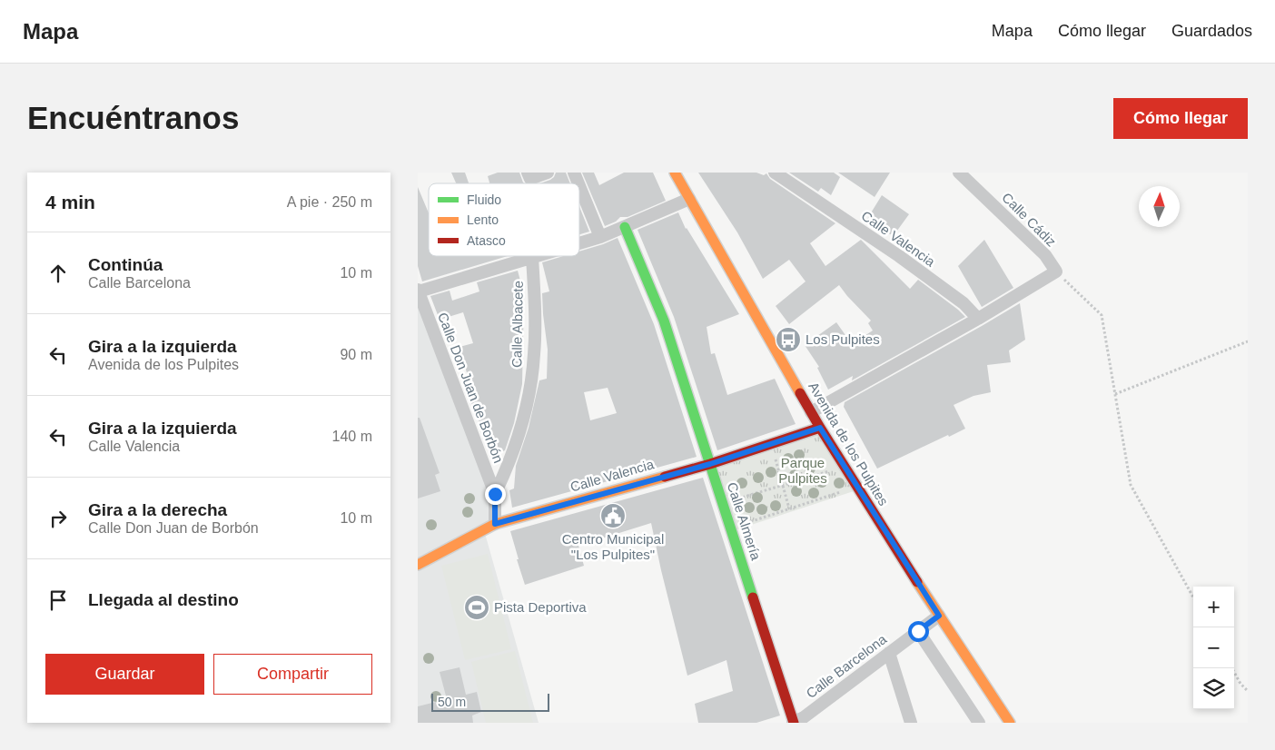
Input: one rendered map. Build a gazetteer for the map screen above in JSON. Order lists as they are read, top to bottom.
{
  "streets": {
    "street": [
      "Calle Cádiz",
      "Calle Valencia",
      "Calle Albacete",
      "Calle Don Juan de Borbón",
      "Avenida de los Pulpites",
      "Calle Almería",
      "Calle Barcelona"
    ]
  },
  "crossings": [
    ["Calle Valencia", "Calle Don Juan de Borbón"],
    ["Calle Valencia", "Avenida de los Pulpites"],
    ["Calle Valencia", "Calle Almería"],
    ["Calle Albacete", "Calle Don Juan de Borbón"],
    ["Avenida de los Pulpites", "Calle Barcelona"],
    ["Calle Almería", "Calle Barcelona"]
  ],
  "parks": ["Parque Pulpites"],
  "places": {
    "bus stop": ["Los Pulpites"],
    "public building": ["Centro Municipal \"Los Pulpites\""],
    "sports": ["Pista Deportiva"]
  },
  "legend": ["Fluido", "Lento", "Atasco"],
  "scale_bar": "50 m",
  "north": "top",
  "page": {
    "header": "Mapa",
    "nav": ["Mapa", "Cómo llegar", "Guardados"],
    "buttons": [
      "Cómo llegar",
      ["Guardar", "Compartir"]
    ],
    "title": "Encuéntranos",
    "heading": ["4 min", "A pie · 250 m"],
    "list": [
      ["Continúa", "Calle Barcelona", "10 m"],
      ["Gira a la izquierda", "Avenida de los Pulpites", "90 m"],
      ["Gira a la izquierda", "Calle Valencia", "140 m"],
      ["Gira a la derecha", "Calle Don Juan de Borbón", "10 m"],
      "Llegada al destino"
    ],
    "map_buttons": ["+", "−"],
    "scale": "50 m"
  }
}
